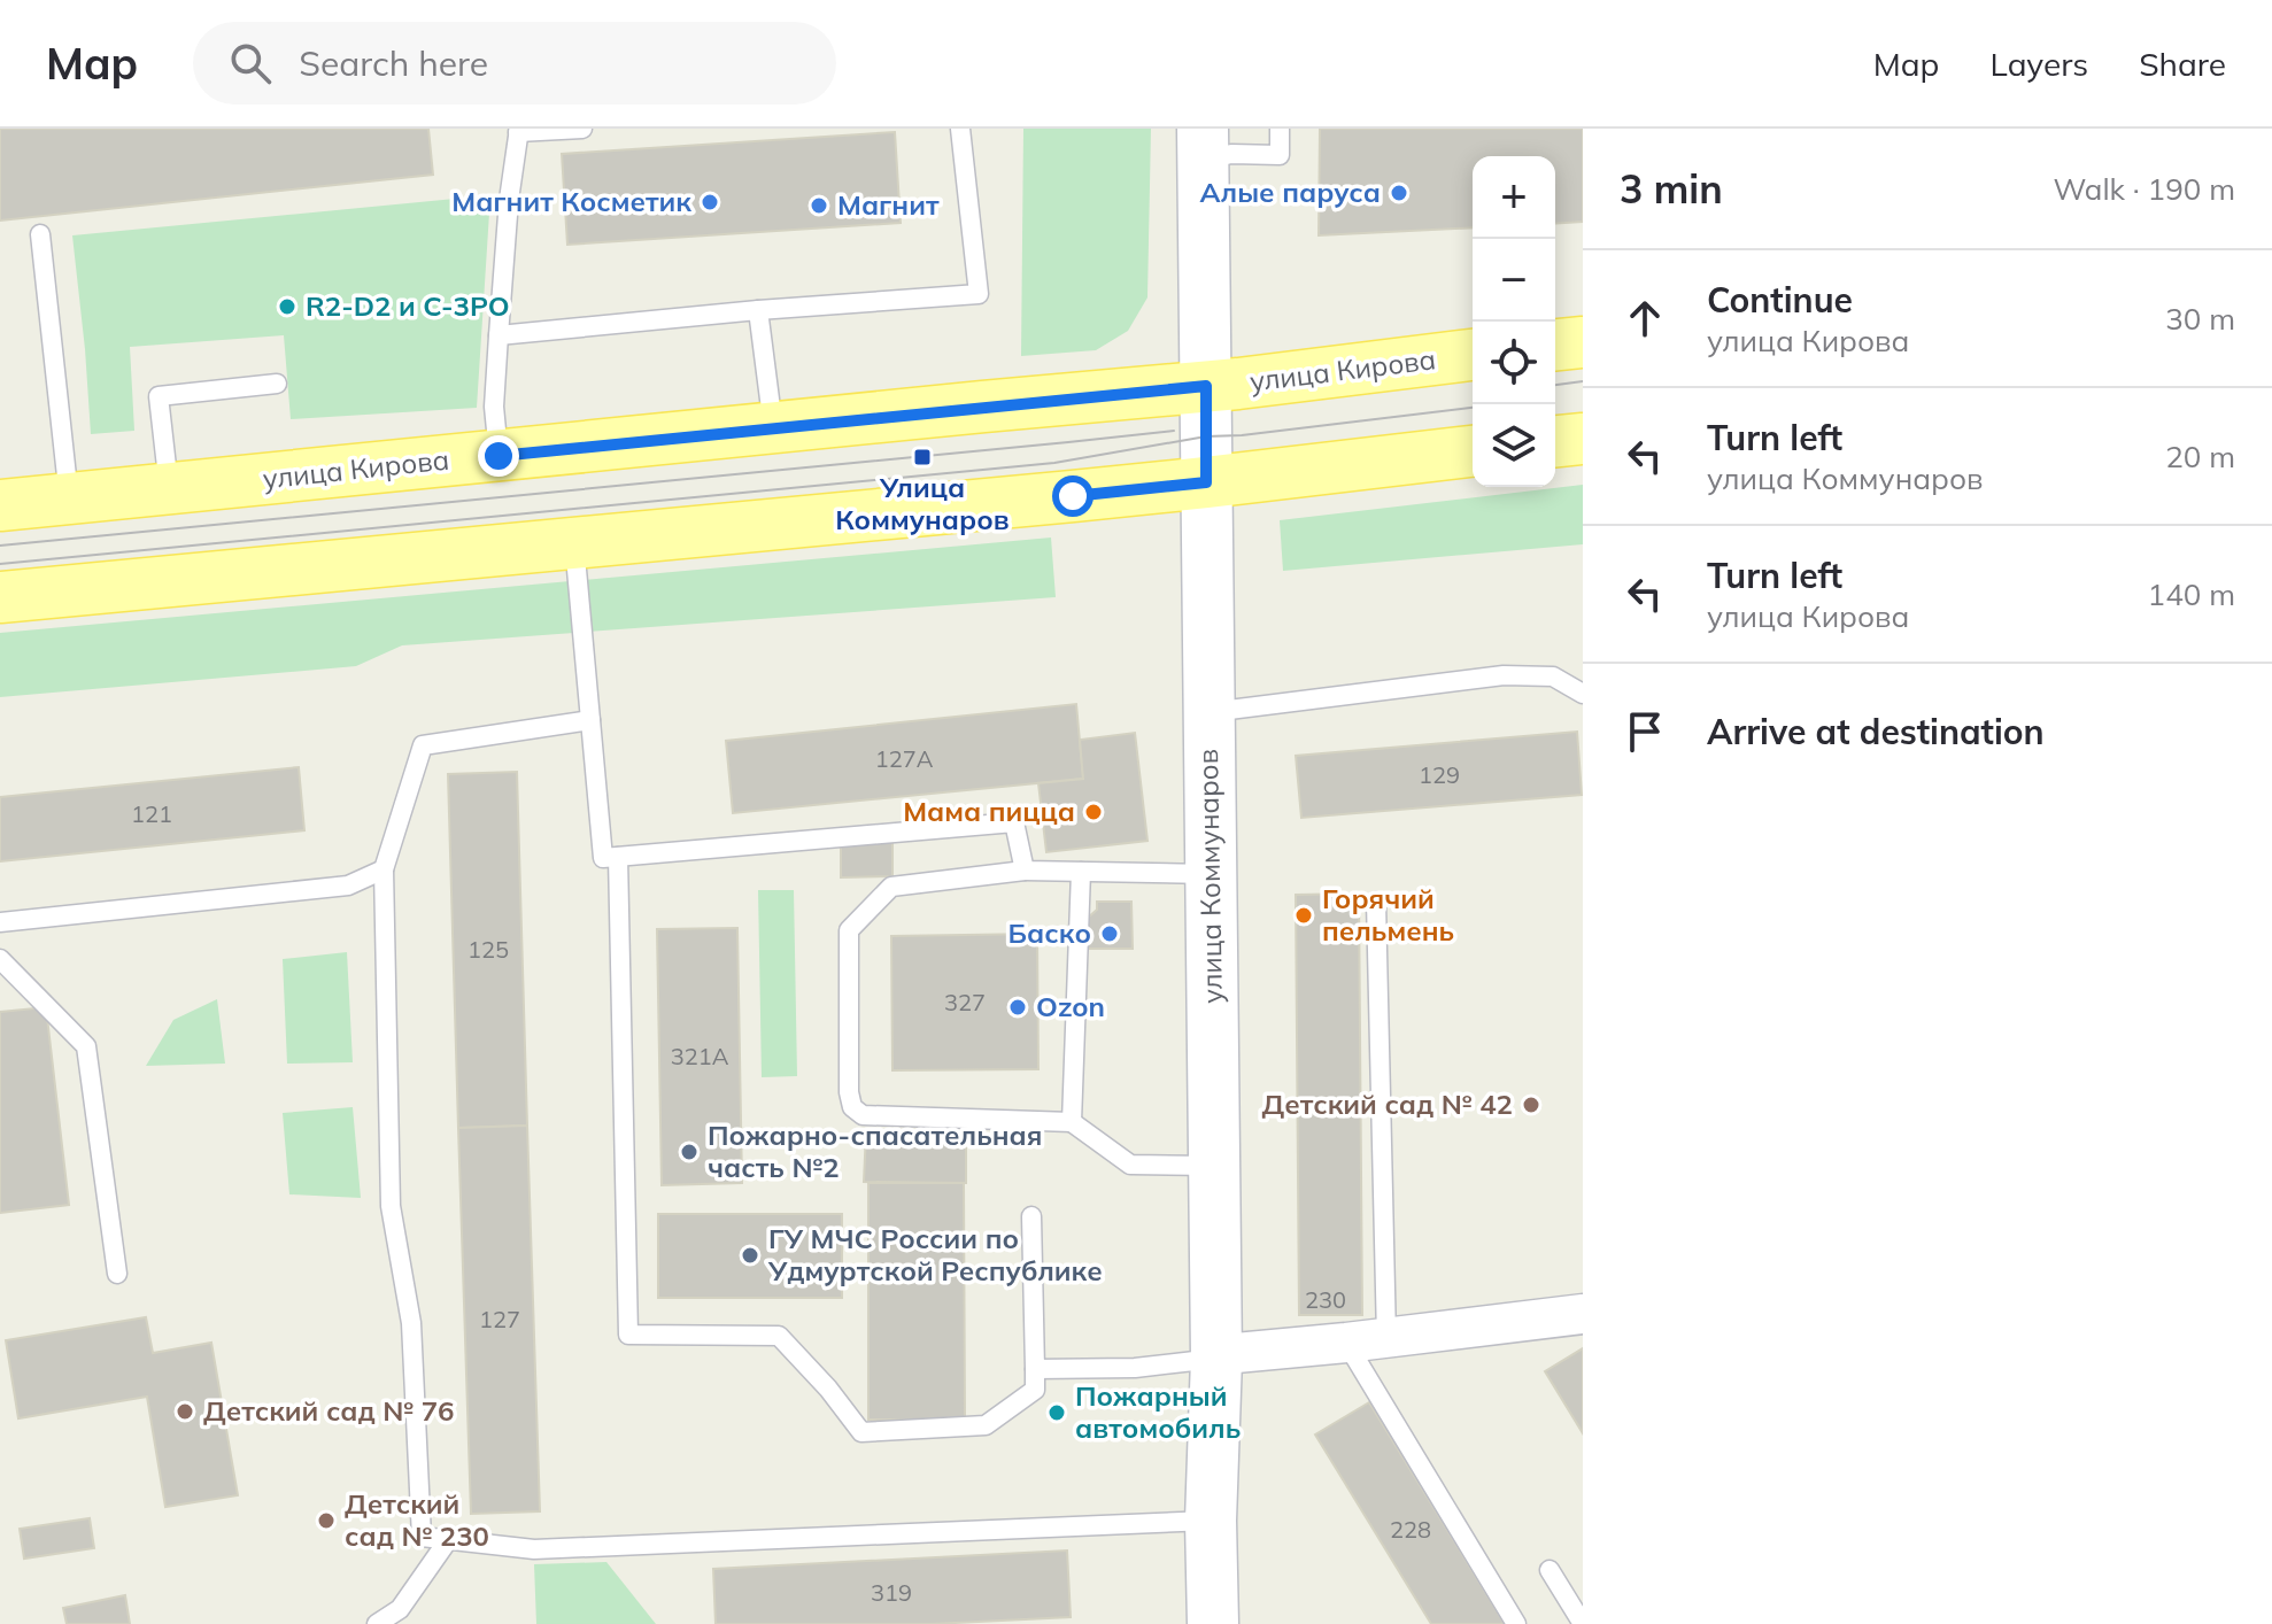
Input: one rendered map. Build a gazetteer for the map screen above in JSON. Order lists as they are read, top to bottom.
{
  "streets": {
    "main road": ["улица Кирова"],
    "street": ["улица Коммунаров"]
  },
  "crossings": [
    ["улица Кирова", "улица Коммунаров"]
  ],
  "places": {
    "other": [
      "Алые паруса",
      "Магнит Косметик",
      "Магнит",
      "R2-D2 и C-3PO",
      "Мама пицца",
      "Горячий пельмень",
      "Баско",
      "Ozon",
      "Детский сад № 42",
      "Пожарно-спасательная часть №2",
      "ГУ МЧС России по Удмуртской Республике",
      "Детский сад № 76",
      "Пожарный автомобиль",
      "Детский сад № 230"
    ],
    "transit": ["Улица Коммунаров"]
  },
  "house_numbers": [
    "127А",
    "129",
    "121",
    "125",
    "327",
    "321А",
    "230",
    "127",
    "228",
    "319"
  ],
  "page": {
    "header": "Map",
    "search": "Search here",
    "nav": ["Map", "Layers", "Share"],
    "heading": ["3 min", "Walk · 190 m"],
    "map_buttons": ["+", "−"],
    "list": [
      ["Continue", "улица Кирова", "30 m"],
      ["Turn left", "улица Коммунаров", "20 m"],
      ["Turn left", "улица Кирова", "140 m"],
      "Arrive at destination"
    ]
  }
}
